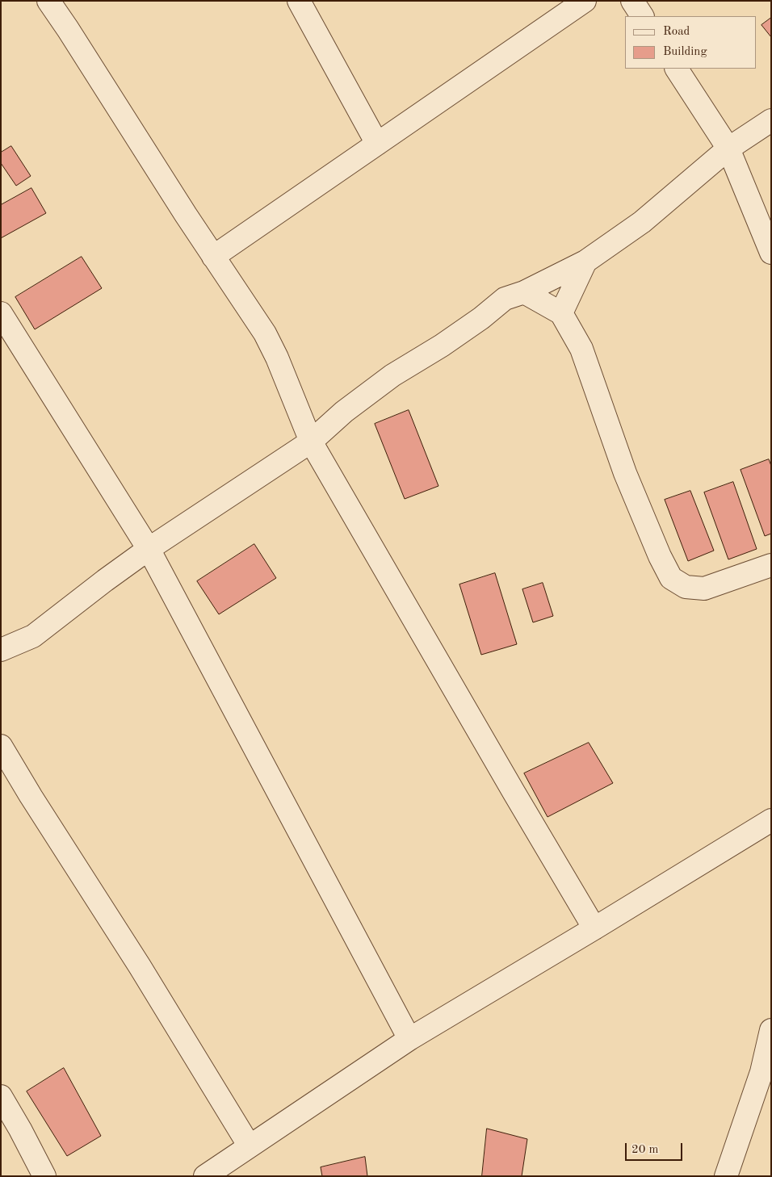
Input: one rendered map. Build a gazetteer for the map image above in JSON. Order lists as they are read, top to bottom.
{
  "legend": ["Road", "Building"],
  "scale_bar": "20 m"
}
